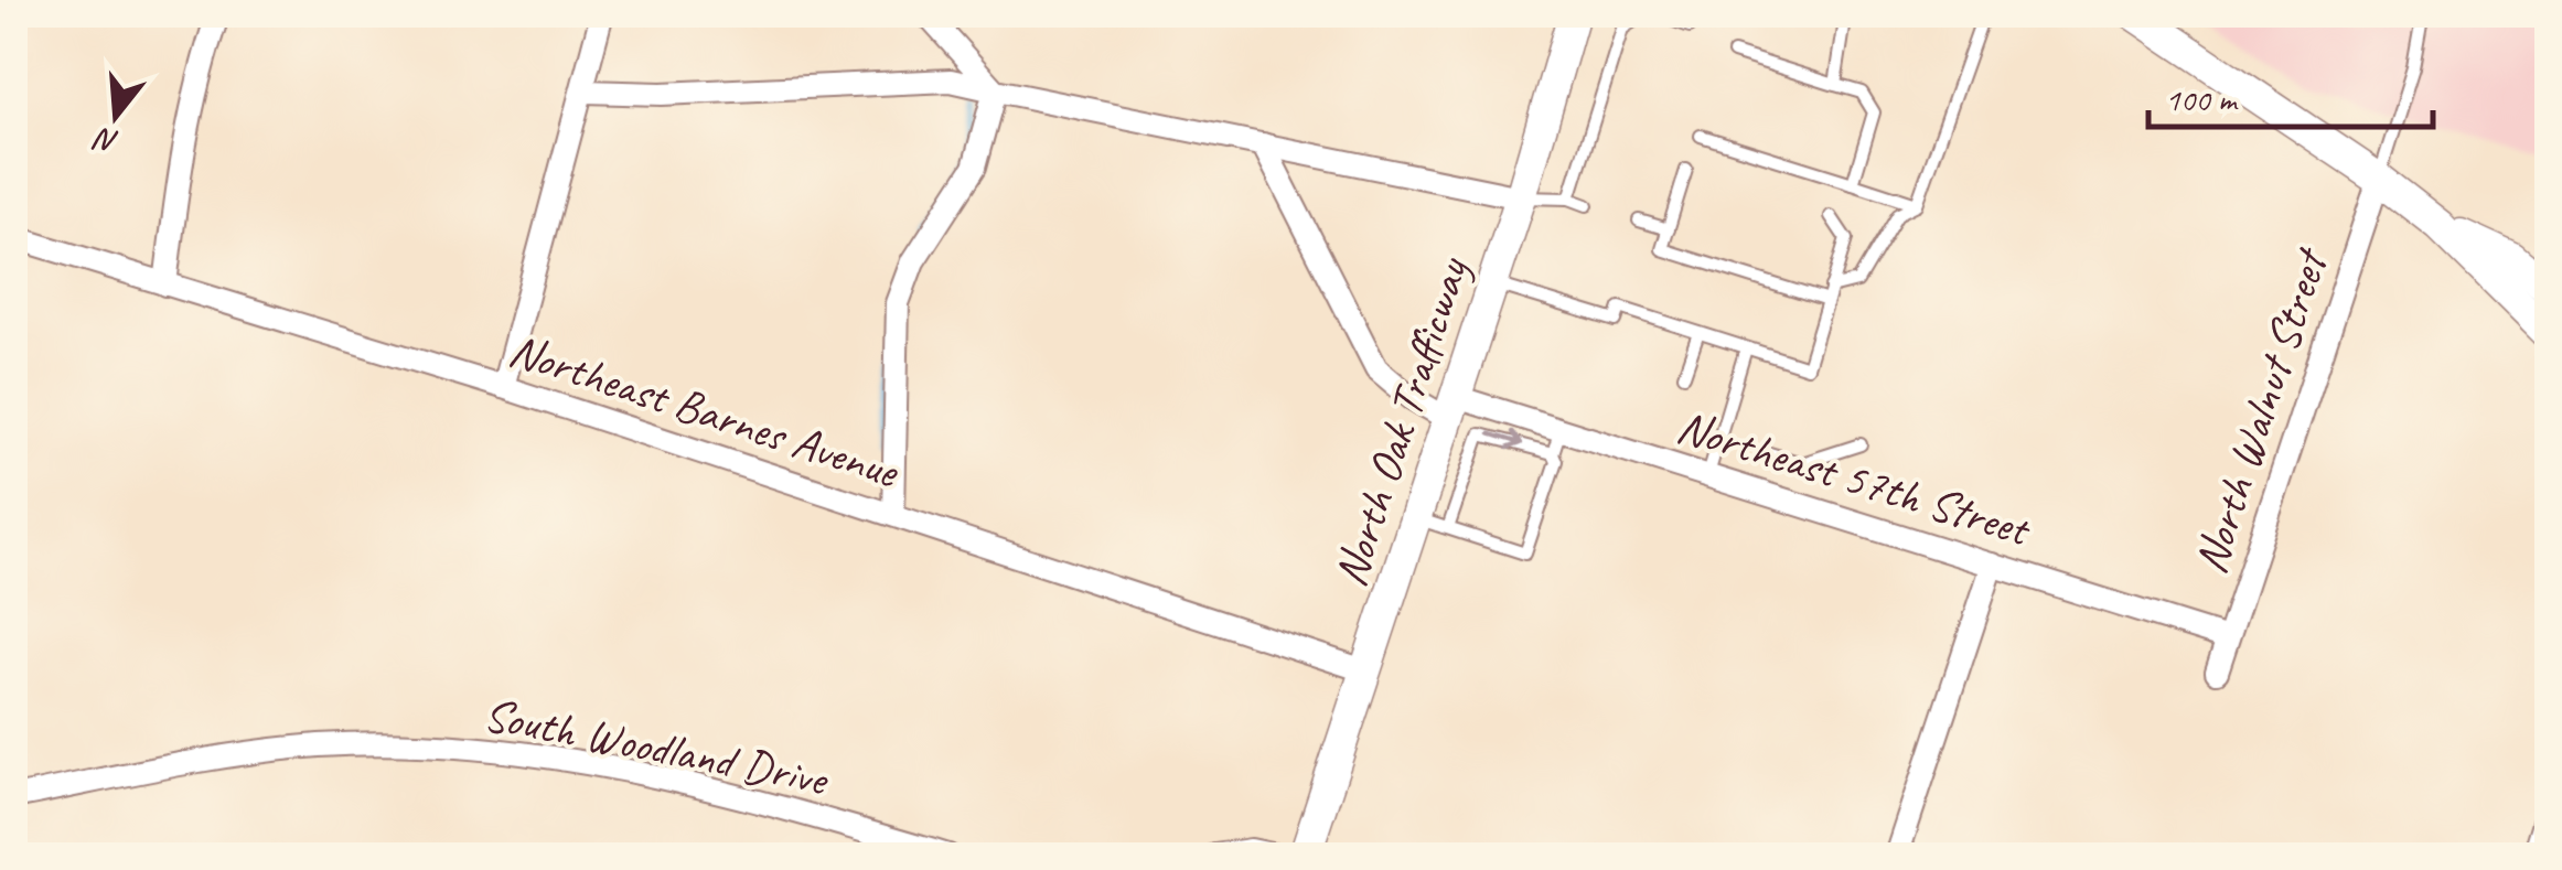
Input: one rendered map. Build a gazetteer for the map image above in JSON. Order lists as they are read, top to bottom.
{
  "streets": {
    "main road": ["North Oak Trafficway"],
    "street": [
      "Northeast Barnes Avenue",
      "North Walnut Street",
      "Northeast 57th Street",
      "South Woodland Drive"
    ]
  },
  "crossings": [
    ["Northeast Barnes Avenue", "North Oak Trafficway"],
    ["North Walnut Street", "Northeast 57th Street"],
    ["North Oak Trafficway", "Northeast 57th Street"]
  ],
  "scale_bar": "100 m",
  "north": "bottom"
}
